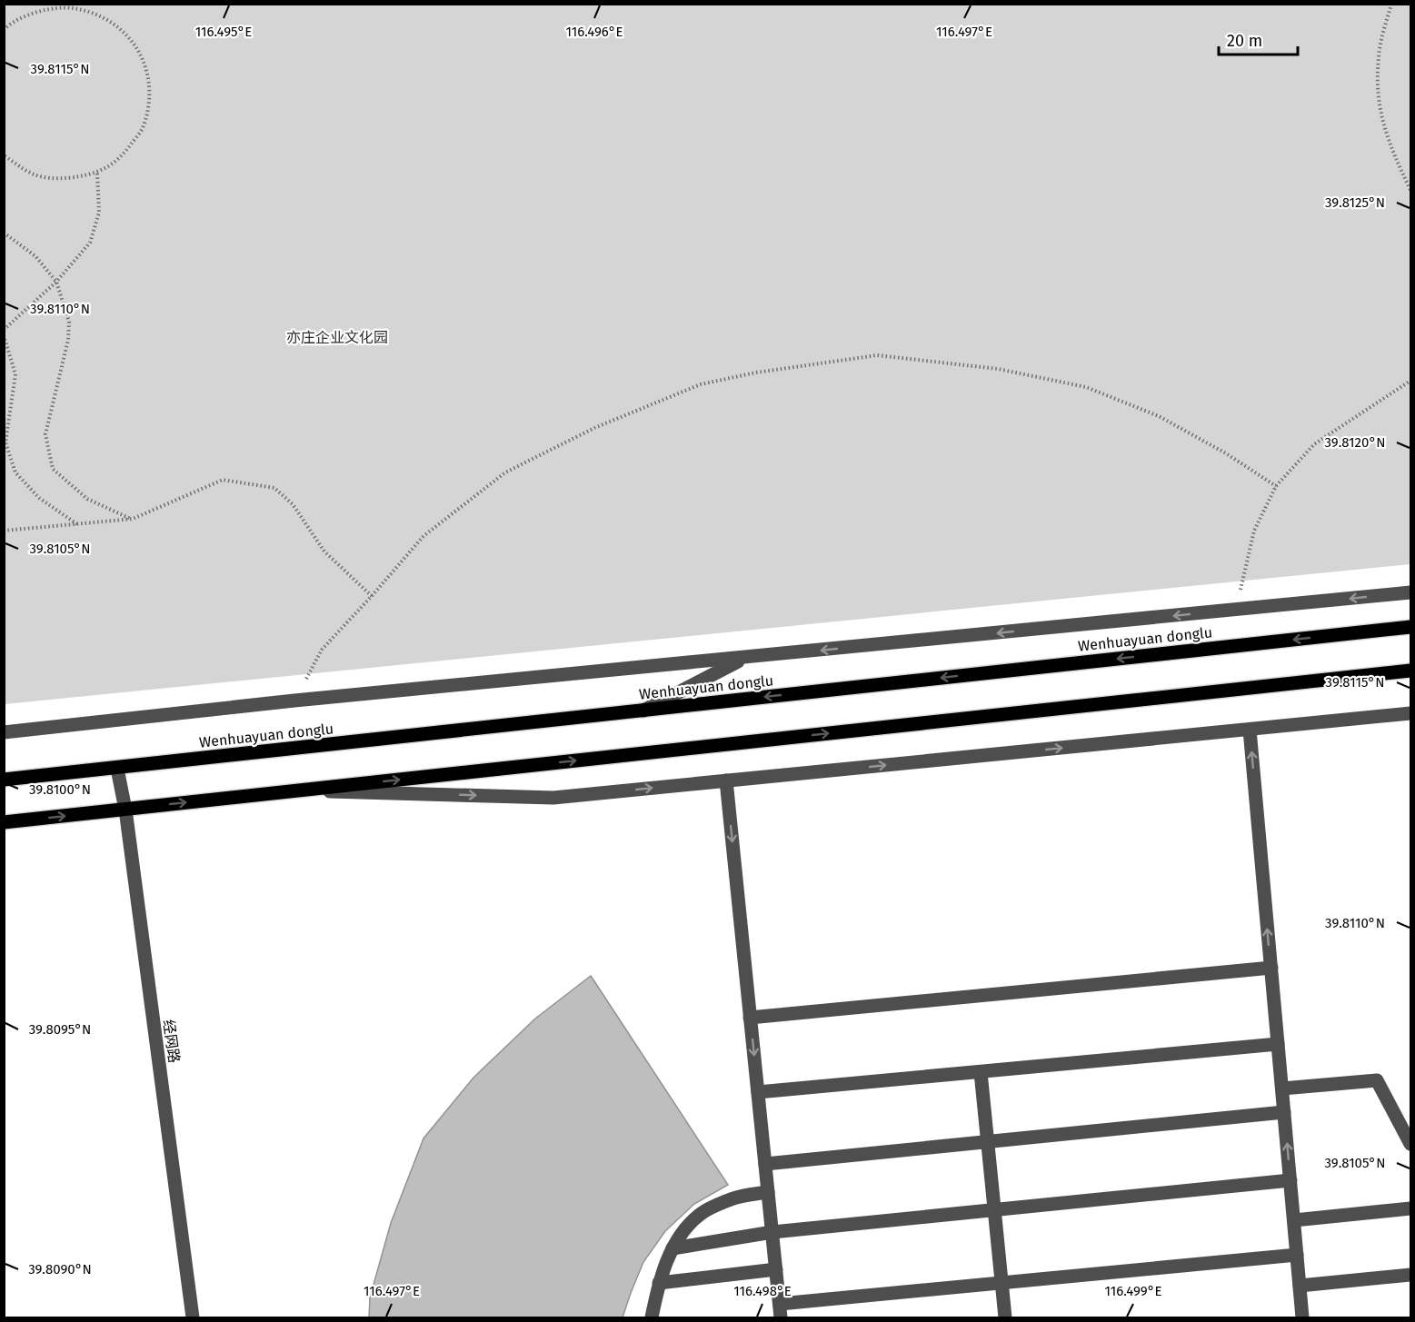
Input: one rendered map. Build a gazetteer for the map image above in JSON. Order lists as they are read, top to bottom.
{
  "streets": {
    "main road": ["Wenhuayuan donglu"],
    "street": ["经网路"]
  },
  "crossings": [
    ["Wenhuayuan donglu", "经网路"]
  ],
  "parks": ["亦庄企业文化园"],
  "scale_bar": "20 m",
  "coordinates": [
    "116.495°E",
    "116.496°E",
    "116.497°E",
    "39.8115°N",
    "39.8125°N",
    "39.8110°N",
    "39.8120°N",
    "39.8105°N",
    "39.8100°N",
    "39.8095°N",
    "39.8090°N",
    "116.498°E",
    "116.499°E"
  ]
}
